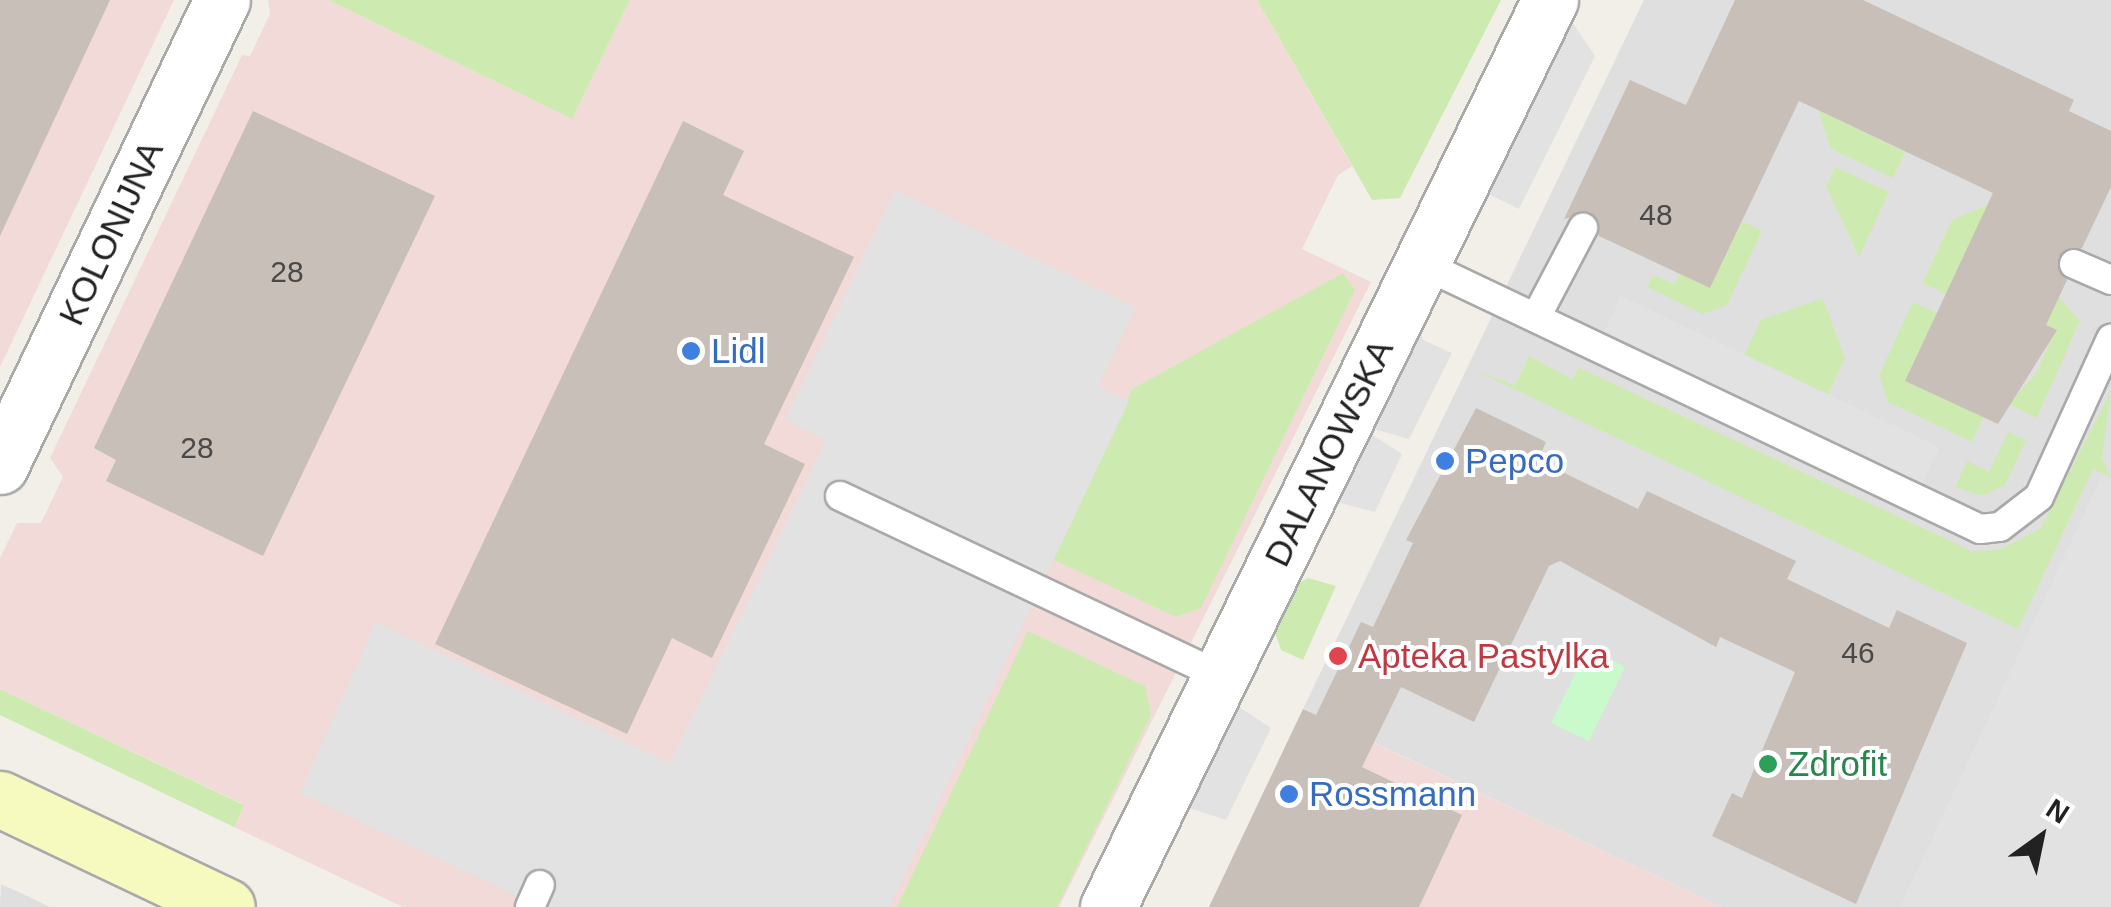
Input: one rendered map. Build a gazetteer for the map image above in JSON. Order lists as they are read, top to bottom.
{
  "streets": {
    "street": ["KOLONIJNA", "DALANOWSKA"]
  },
  "places": [
    "Lidl",
    "Pepco",
    "Apteka Pastylka",
    "Zdrofit",
    "Rossmann"
  ],
  "house_numbers": [
    "48",
    "28",
    "28",
    "46"
  ],
  "north": "top right"
}
